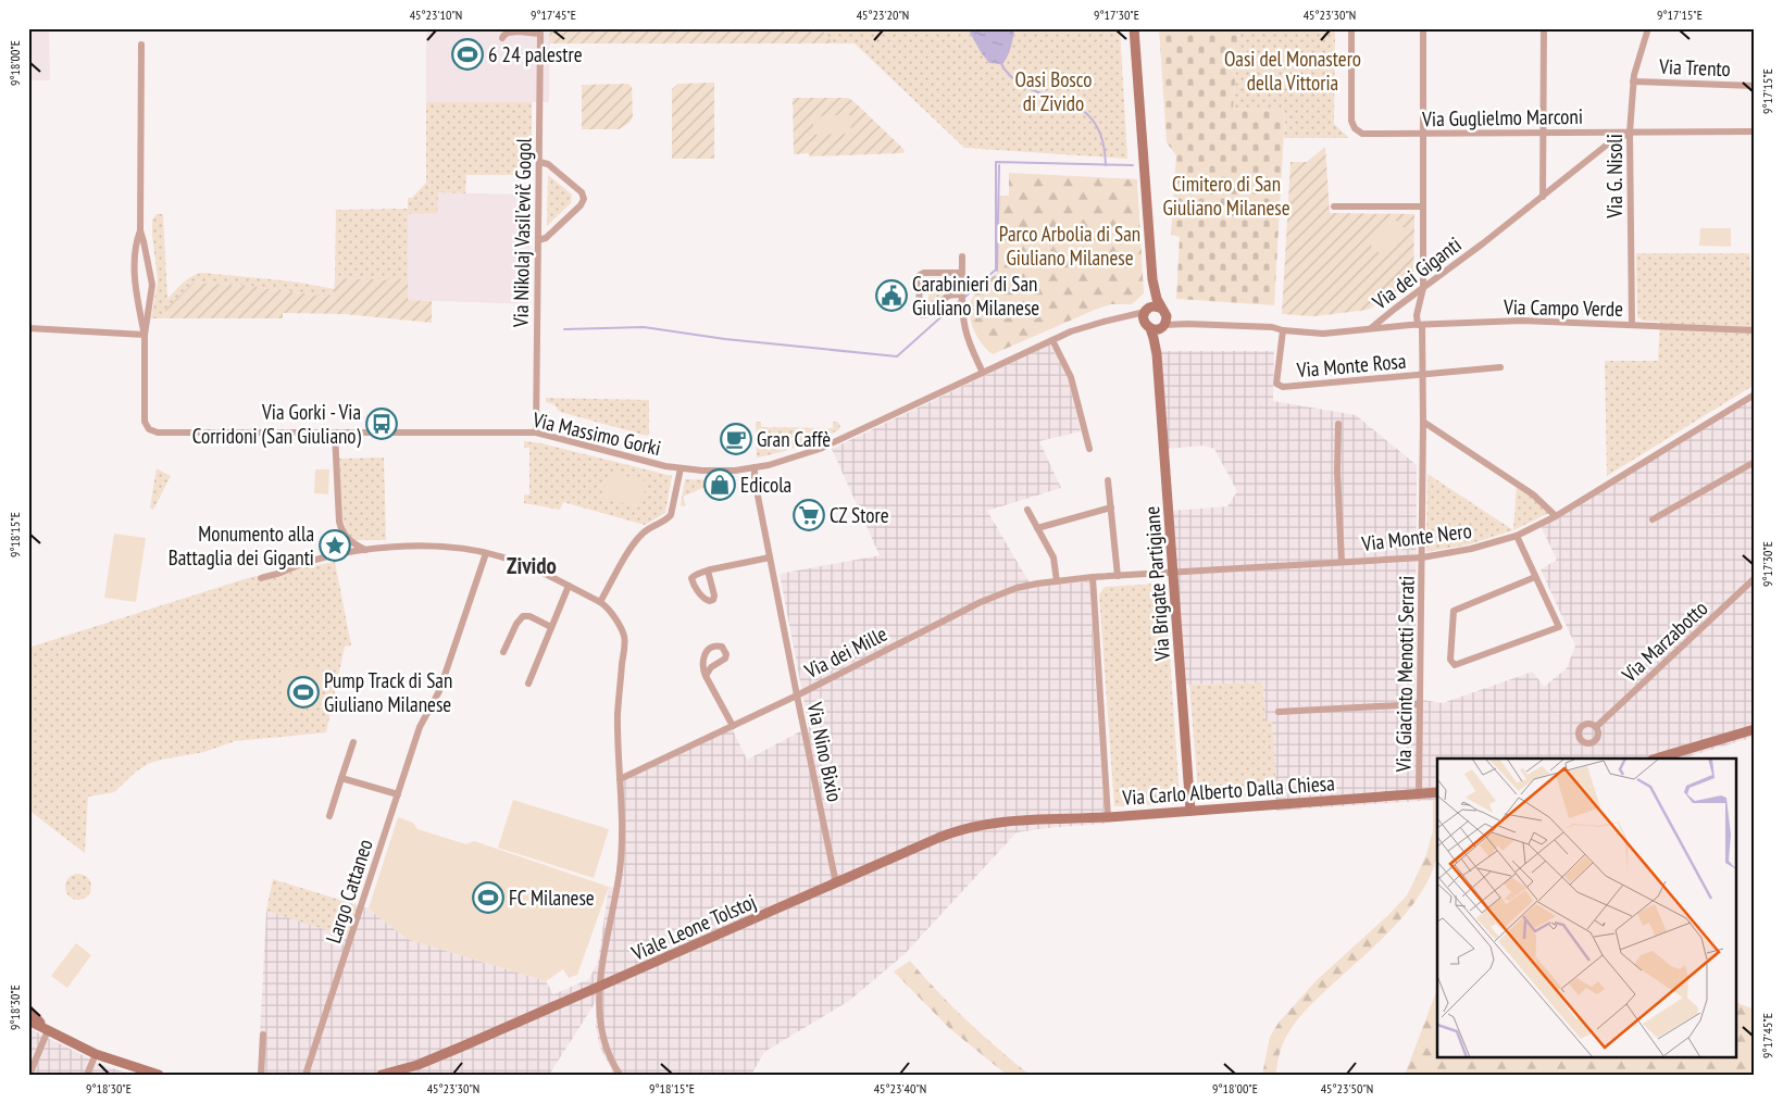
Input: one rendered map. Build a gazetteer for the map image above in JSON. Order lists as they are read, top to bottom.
{
  "streets": {
    "street": [
      "Via Trento",
      "Via Guglielmo Marconi",
      "Via G. Nisoli",
      "Via Nikolaj Vasil'evič Gogol",
      "Via dei Giganti",
      "Via Campo Verde",
      "Via Monte Rosa",
      "Via Massimo Gorki",
      "Via Monte Nero",
      "Via Brigate Partigiane",
      "Via Marzabotto",
      "Via dei Mille",
      "Via Giacinto Menotti Serrati",
      "Via Nino Bixio",
      "Via Carlo Alberto Dalla Chiesa",
      "Largo Cattaneo",
      "Viale Leone Tolstoj"
    ]
  },
  "crossings": [
    ["Via Trento", "Via G. Nisoli"],
    ["Via Guglielmo Marconi", "Via G. Nisoli"],
    ["Via Guglielmo Marconi", "Via dei Giganti"],
    ["Via Guglielmo Marconi", "Via Giacinto Menotti Serrati"],
    ["Via G. Nisoli", "Via dei Giganti"],
    ["Via G. Nisoli", "Via Campo Verde"],
    ["Via Nikolaj Vasil'evič Gogol", "Via Massimo Gorki"],
    ["Via dei Giganti", "Via Campo Verde"],
    ["Via dei Giganti", "Via Monte Rosa"],
    ["Via dei Giganti", "Via Brigate Partigiane"],
    ["Via dei Giganti", "Via Giacinto Menotti Serrati"],
    ["Via Campo Verde", "Via Giacinto Menotti Serrati"],
    ["Via Monte Rosa", "Via Giacinto Menotti Serrati"],
    ["Via Massimo Gorki", "Via Brigate Partigiane"],
    ["Via Massimo Gorki", "Via Nino Bixio"],
    ["Via Monte Nero", "Via Brigate Partigiane"],
    ["Via Monte Nero", "Via dei Mille"],
    ["Via Monte Nero", "Via Giacinto Menotti Serrati"],
    ["Via Brigate Partigiane", "Via dei Mille"],
    ["Via Brigate Partigiane", "Via Carlo Alberto Dalla Chiesa"],
    ["Via dei Mille", "Via Nino Bixio"],
    ["Via Giacinto Menotti Serrati", "Via Carlo Alberto Dalla Chiesa"],
    ["Via Nino Bixio", "Viale Leone Tolstoj"],
    ["Via Carlo Alberto Dalla Chiesa", "Viale Leone Tolstoj"]
  ],
  "districts": ["Zivido"],
  "parks": [
    "Oasi del Monastero della Vittoria",
    "Oasi Bosco di Zivido",
    "Cimitero di San Giuliano Milanese",
    "Parco Arbolia di San Giuliano Milanese"
  ],
  "places": {
    "sports": ["6 24 palestre", "Pump Track di San Giuliano Milanese", "FC Milanese"],
    "public building": ["Carabinieri di San Giuliano Milanese"],
    "bus stop": ["Via Gorki - Via Corridoni (San Giuliano)"],
    "cafe": ["Gran Caffè"],
    "shop": ["Edicola"],
    "supermarket": ["CZ Store"],
    "place": ["Monumento alla Battaglia dei Giganti"]
  },
  "coordinates": [
    "45°23'10\"N",
    "9°17'45\"E",
    "45°23'20\"N",
    "9°17'30\"E",
    "45°23'30\"N",
    "9°17'15\"E",
    "9°18'00\"E",
    "9°18'15\"E",
    "9°18'30\"E",
    "45°23'40\"N",
    "45°23'50\"N"
  ]
}
